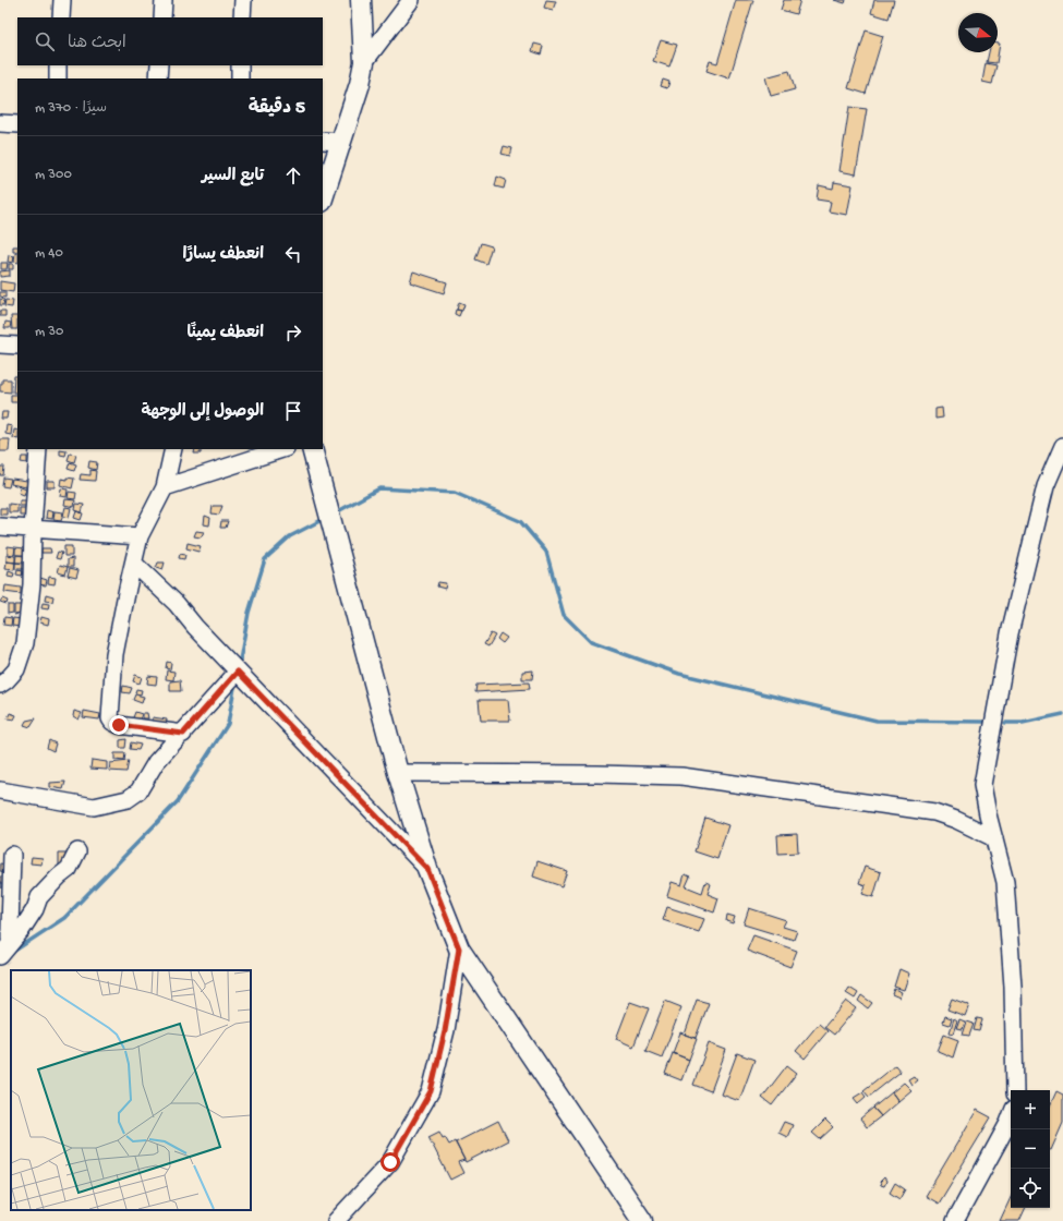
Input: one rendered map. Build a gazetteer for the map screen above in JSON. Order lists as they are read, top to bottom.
{
  "north": "right",
  "page": {
    "search": "ابحث هنا",
    "heading": ["5 دقيقة", "سيرًا · 370 m"],
    "list": [
      ["تابع السير", "300 m"],
      ["انعطف يسارًا", "40 m"],
      ["انعطف يمينًا", "30 m"],
      "الوصول إلى الوجهة"
    ],
    "map_buttons": ["+", "−"]
  }
}
